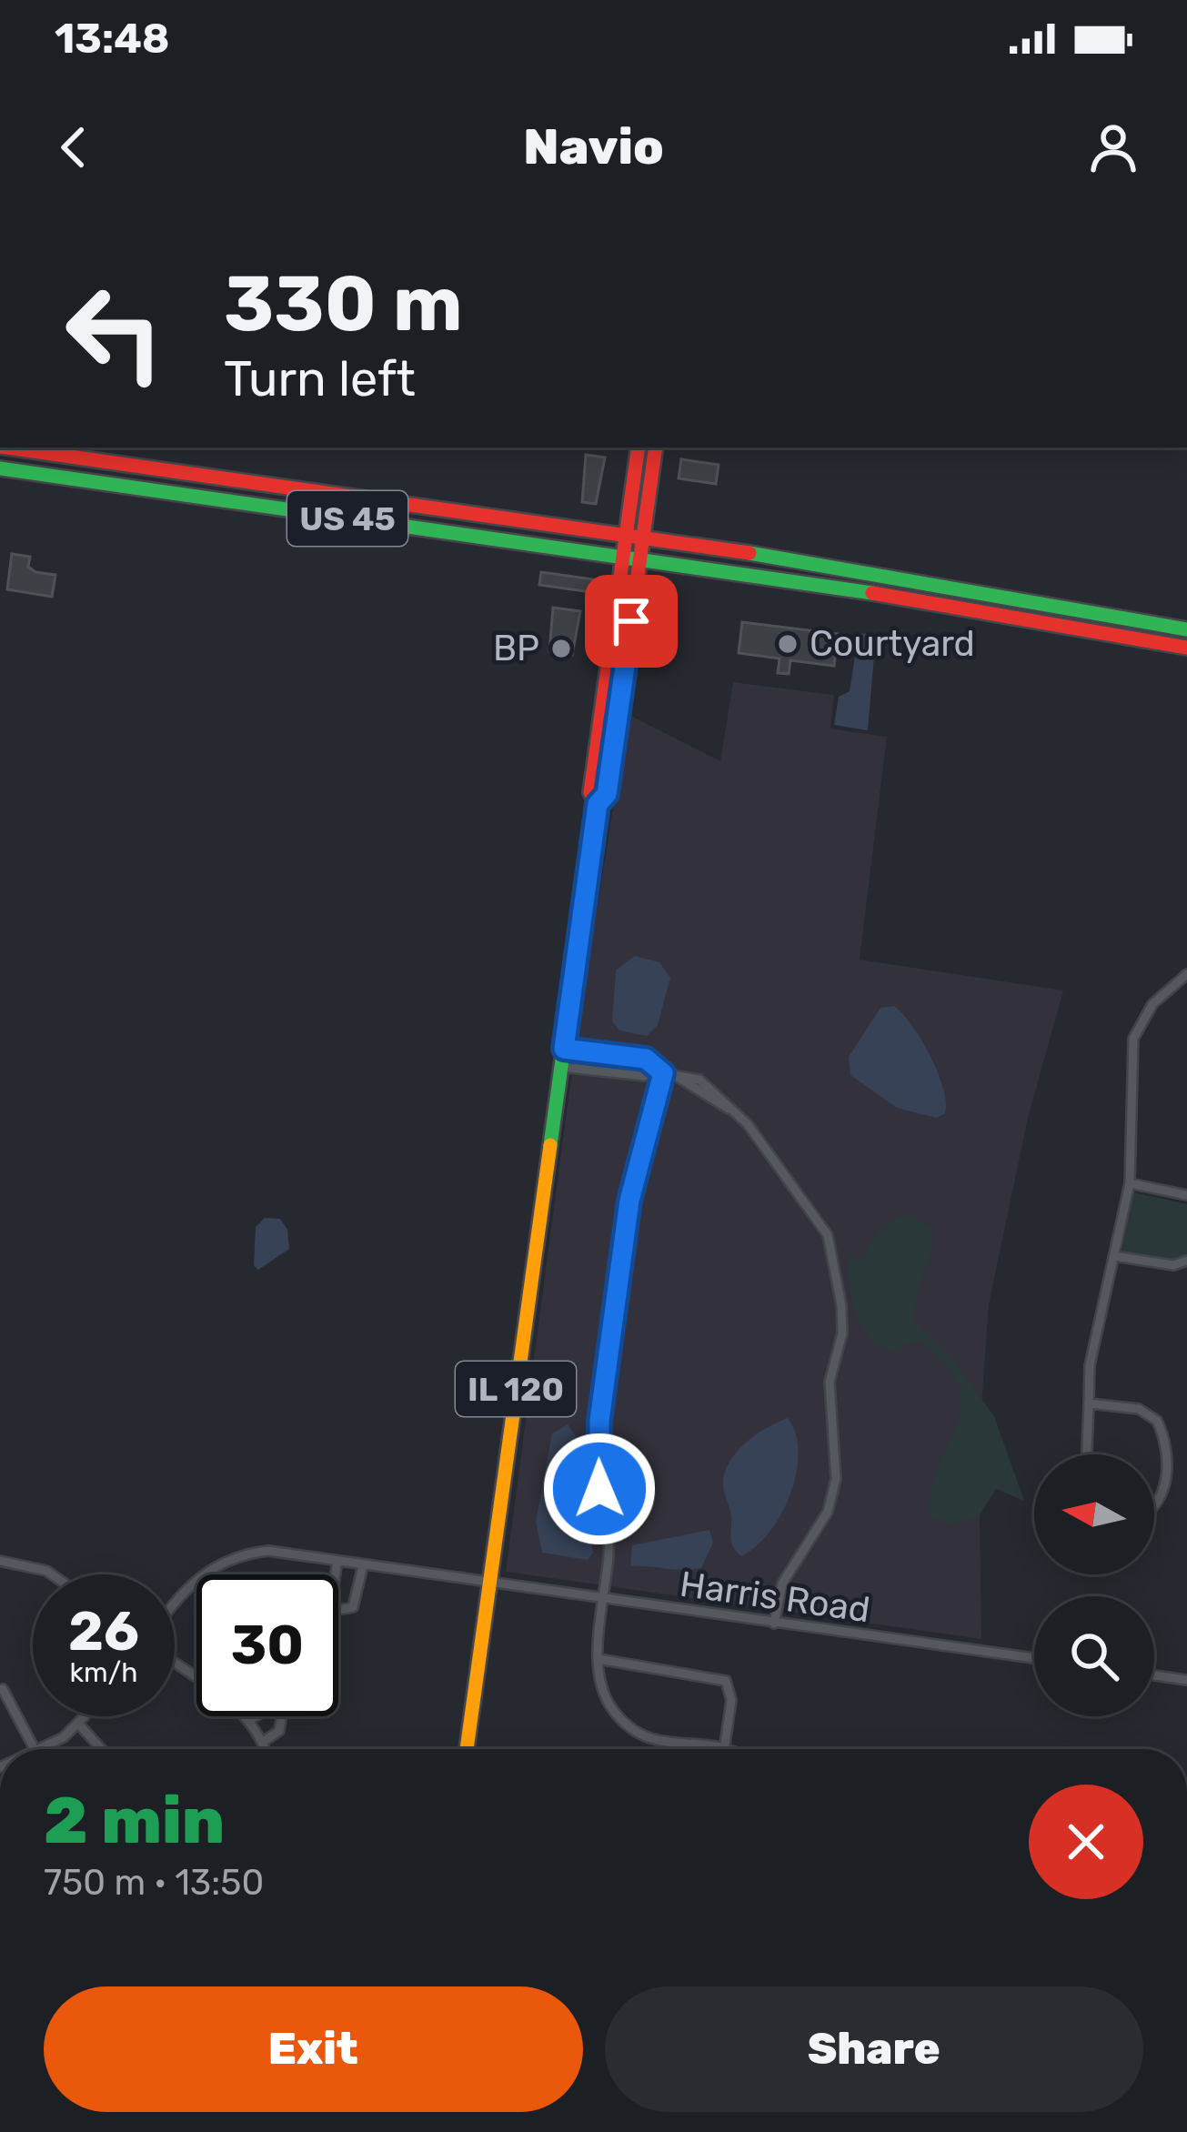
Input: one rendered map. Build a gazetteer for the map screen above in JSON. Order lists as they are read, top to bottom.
{
  "streets": {
    "main road": ["US 45", "IL 120"],
    "street": ["Harris Road"]
  },
  "crossings": [
    ["US 45", "IL 120"],
    ["IL 120", "Harris Road"]
  ],
  "places": ["Courtyard", "BP"],
  "north": "left",
  "page": {
    "status": "13:48",
    "header": "Navio",
    "turn": ["330 m", "Turn left"],
    "speed": "26 km/h",
    "limit": "30",
    "heading": ["2 min", "750 m · 13:50"],
    "buttons": ["Exit", "Share"]
  }
}
